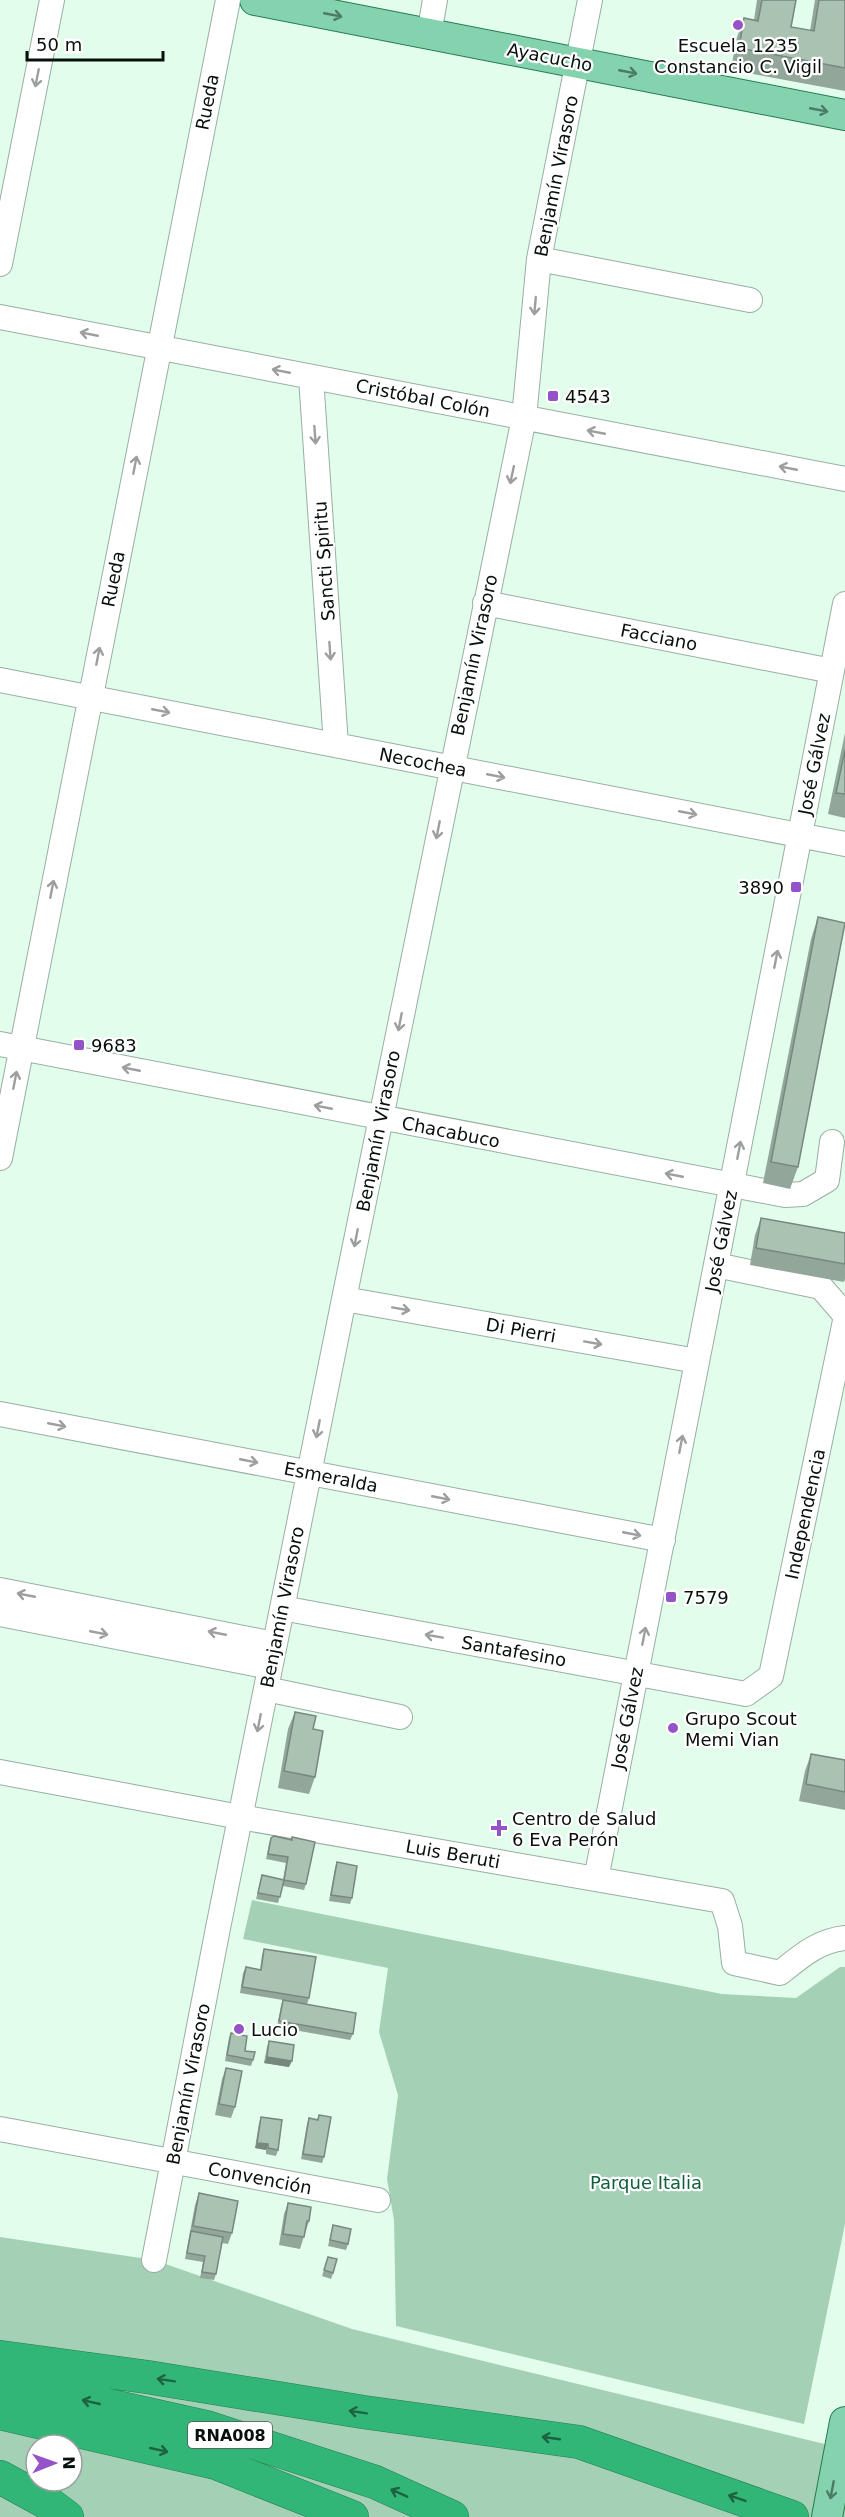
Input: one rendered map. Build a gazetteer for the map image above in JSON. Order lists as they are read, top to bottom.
{
  "streets": {
    "highway": ["RNA008"],
    "main road": ["Ayacucho"],
    "street": [
      "Rueda",
      "Benjamín Virasoro",
      "Cristóbal Colón",
      "Sancti Spiritu",
      "Facciano",
      "Necochea",
      "José Gálvez",
      "Chacabuco",
      "Di Pierri",
      "Esmeralda",
      "Independencia",
      "Santafesino",
      "Luis Beruti",
      "Convención"
    ]
  },
  "crossings": [
    ["Ayacucho", "Benjamín Virasoro"],
    ["Rueda", "Cristóbal Colón"],
    ["Rueda", "Necochea"],
    ["Rueda", "Chacabuco"],
    ["Benjamín Virasoro", "Cristóbal Colón"],
    ["Benjamín Virasoro", "Facciano"],
    ["Benjamín Virasoro", "Necochea"],
    ["Benjamín Virasoro", "Chacabuco"],
    ["Benjamín Virasoro", "Di Pierri"],
    ["Benjamín Virasoro", "Esmeralda"],
    ["Benjamín Virasoro", "Santafesino"],
    ["Benjamín Virasoro", "Luis Beruti"],
    ["Benjamín Virasoro", "Convención"],
    ["Cristóbal Colón", "Sancti Spiritu"],
    ["Sancti Spiritu", "Necochea"],
    ["Facciano", "José Gálvez"],
    ["Necochea", "José Gálvez"],
    ["José Gálvez", "Chacabuco"],
    ["José Gálvez", "Di Pierri"],
    ["José Gálvez", "Esmeralda"],
    ["José Gálvez", "Santafesino"],
    ["José Gálvez", "Luis Beruti"],
    ["Independencia", "Santafesino"]
  ],
  "one_way": [
    "Ayacucho",
    "Rueda",
    "Benjamín Virasoro",
    "Sancti Spiritu",
    "Necochea",
    "José Gálvez",
    "Chacabuco",
    "Di Pierri"
  ],
  "parks": ["Parque Italia"],
  "places": {
    "other": ["Escuela 1235 Constancio C. Vigil", "Grupo Scout Memi Vian", "Lucio"],
    "transit": [
      "4543",
      "3890",
      "9683",
      "7579"
    ],
    "health": ["Centro de Salud 6 Eva Perón"]
  },
  "scale_bar": "50 m",
  "north": "right"
}
